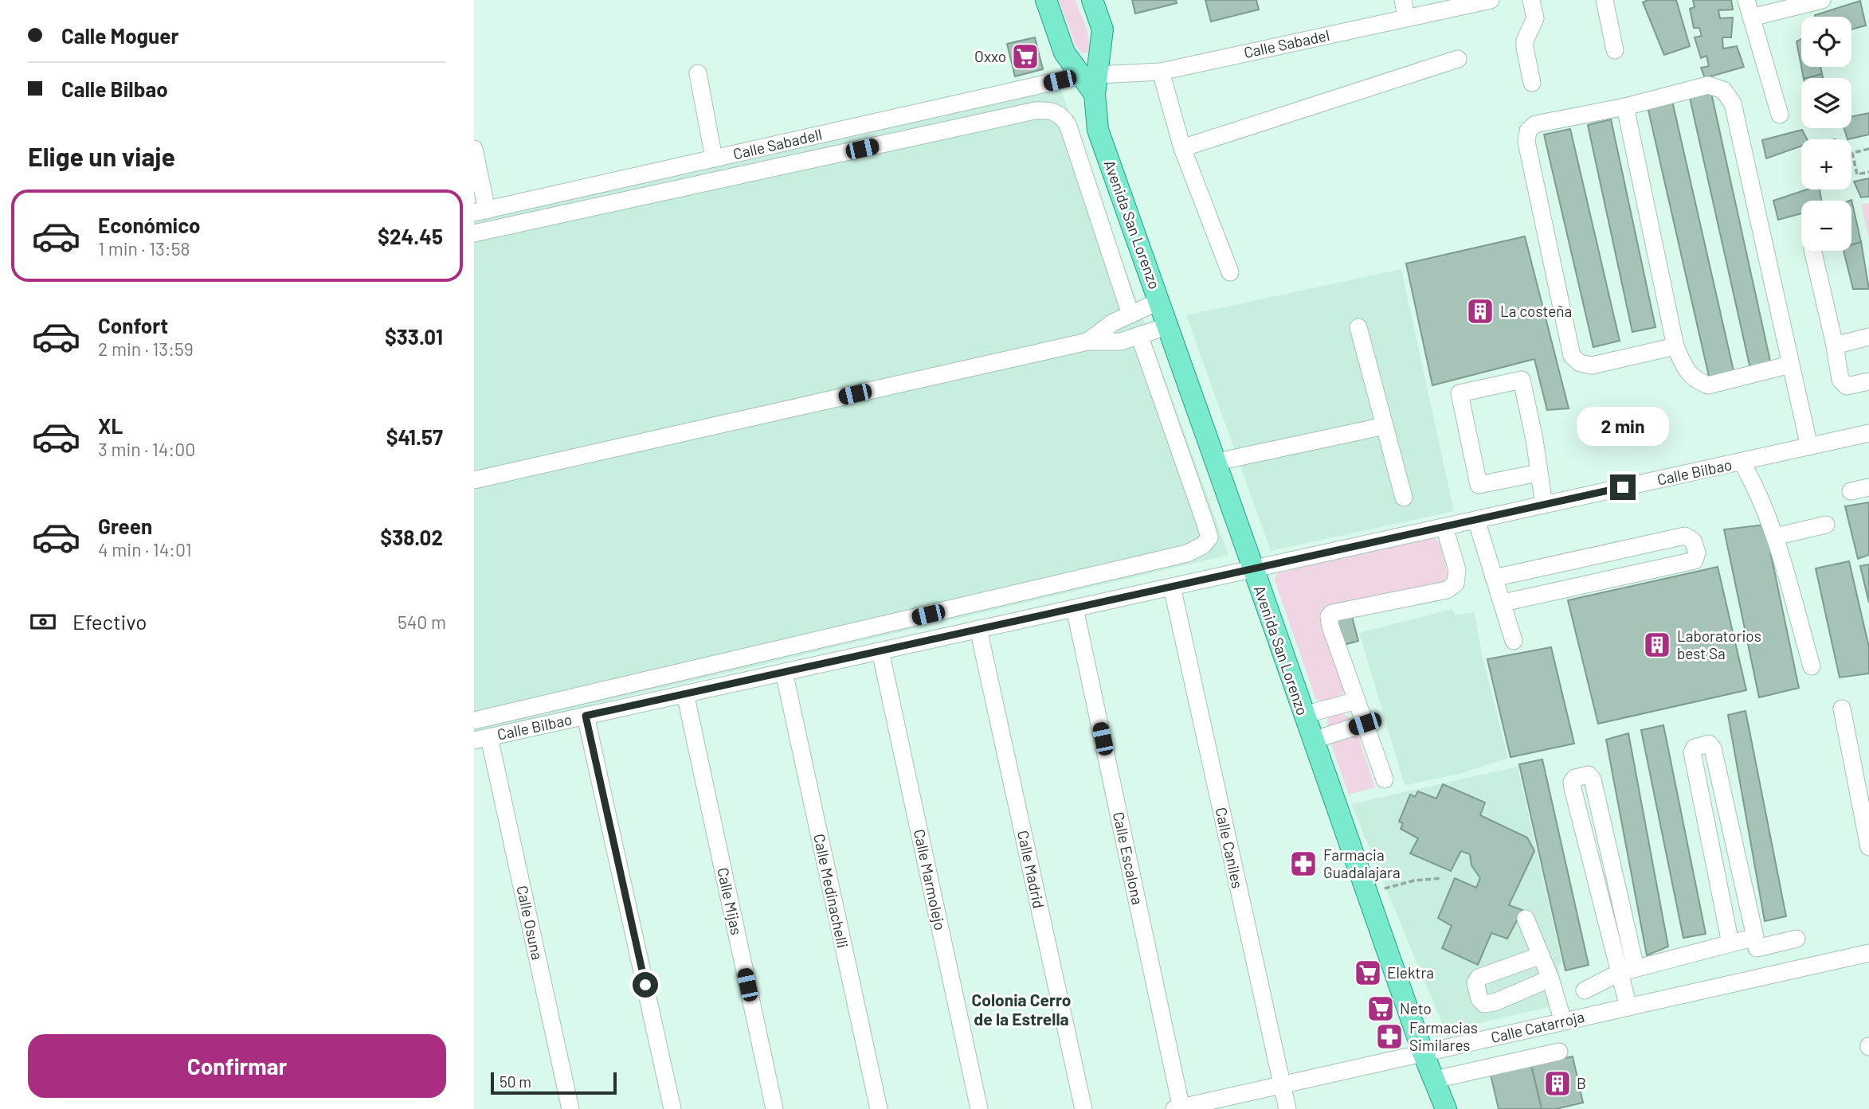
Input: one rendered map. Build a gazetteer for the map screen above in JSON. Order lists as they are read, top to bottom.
{
  "streets": {
    "main road": ["Avenida San Lorenzo"],
    "street": [
      "Calle Sabadel",
      "Calle Sabadell",
      "Calle Bilbao",
      "Calle Caniles",
      "Calle Escalona",
      "Calle Madrid",
      "Calle Marmolejo",
      "Calle Medinachelli",
      "Calle Mijas",
      "Calle Osuna",
      "Calle Catarroja"
    ]
  },
  "crossings": [
    ["Calle Sabadel", "Calle Sabadell"],
    ["Calle Sabadel", "Avenida San Lorenzo"],
    ["Calle Sabadell", "Avenida San Lorenzo"],
    ["Avenida San Lorenzo", "Calle Bilbao"],
    ["Avenida San Lorenzo", "Calle Catarroja"],
    ["Calle Bilbao", "Calle Caniles"],
    ["Calle Bilbao", "Calle Escalona"],
    ["Calle Bilbao", "Calle Madrid"],
    ["Calle Bilbao", "Calle Marmolejo"],
    ["Calle Bilbao", "Calle Medinachelli"],
    ["Calle Bilbao", "Calle Mijas"],
    ["Calle Bilbao", "Calle Osuna"],
    ["Calle Caniles", "Calle Catarroja"],
    ["Calle Escalona", "Calle Catarroja"]
  ],
  "districts": ["Colonia Cerro de la Estrella"],
  "places": {
    "supermarket": ["Oxxo", "Elektra", "Neto"],
    "building": ["La costeña", "Laboratorios best Sa", "B"],
    "pharmacy": ["Farmacia Guadalajara", "Farmacias Similares"]
  },
  "scale_bar": "50 m",
  "page": {
    "banner": ["Calle Moguer", "Calle Bilbao"],
    "map_buttons": ["+", "−"],
    "heading": "Elige un viaje",
    "list": [
      {
        "name": "Económico",
        "note": "1 min · 13:58",
        "value": "$24.45"
      },
      {
        "name": "Confort",
        "note": "2 min · 13:59",
        "value": "$33.01"
      },
      {
        "name": "XL",
        "note": "3 min · 14:00",
        "value": "$41.57"
      },
      {
        "name": "Green",
        "note": "4 min · 14:01",
        "value": "$38.02"
      }
    ],
    "bubble": "2 min",
    "pay": ["Efectivo", "540 m"],
    "buttons": "Confirmar",
    "scale": "50 m"
  }
}
